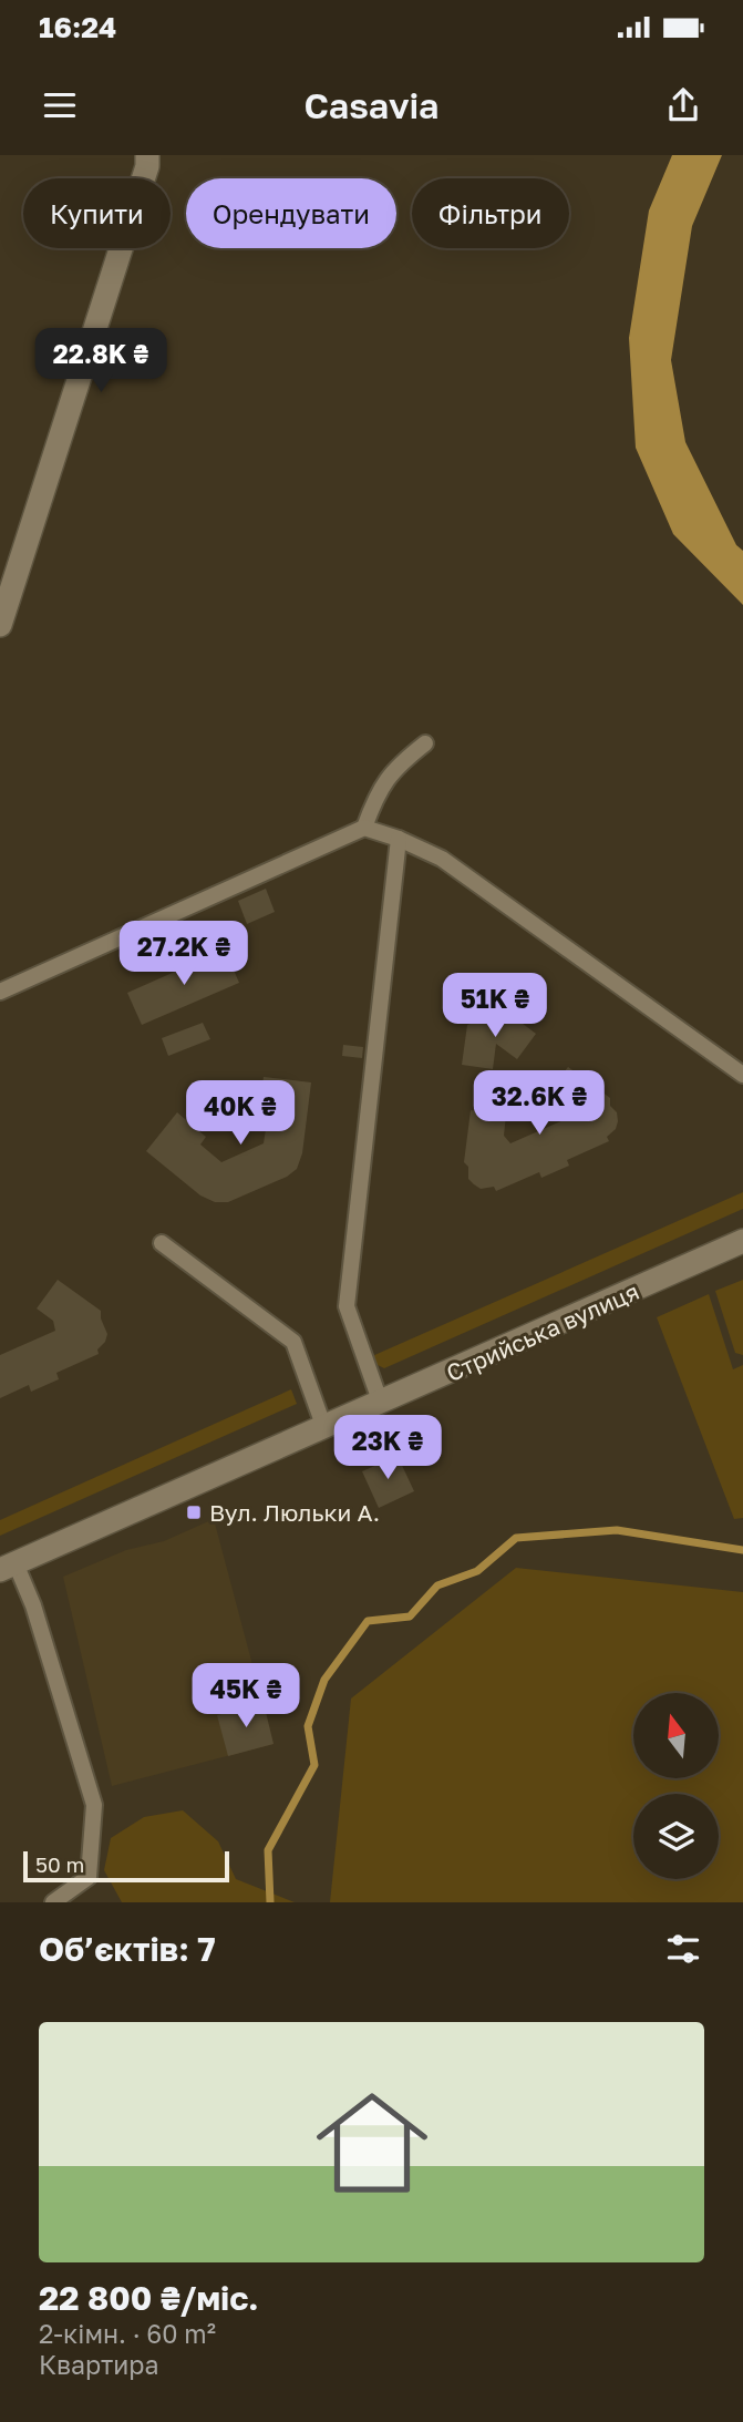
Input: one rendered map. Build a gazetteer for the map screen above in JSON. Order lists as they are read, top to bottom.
{
  "streets": {
    "main road": ["Стрийська вулиця"]
  },
  "places": {
    "transit": ["Вул. Люльки А."]
  },
  "scale_bar": "50 m",
  "north": "top",
  "page": {
    "status": "16:24",
    "header": "Casavia",
    "chip": ["Купити", "Орендувати", "Фільтри"],
    "price": [
      "22.8K ₴",
      "27.2K ₴",
      "51K ₴",
      "32.6K ₴",
      "40K ₴",
      "23K ₴",
      "45K ₴"
    ],
    "scale": "50 m",
    "heading": "Об’єктів: 7",
    "list": [
      {
        "name": "22 800 ₴/міс.",
        "note": "2-кімн. · 60 m² · Квартира"
      }
    ]
  }
}
